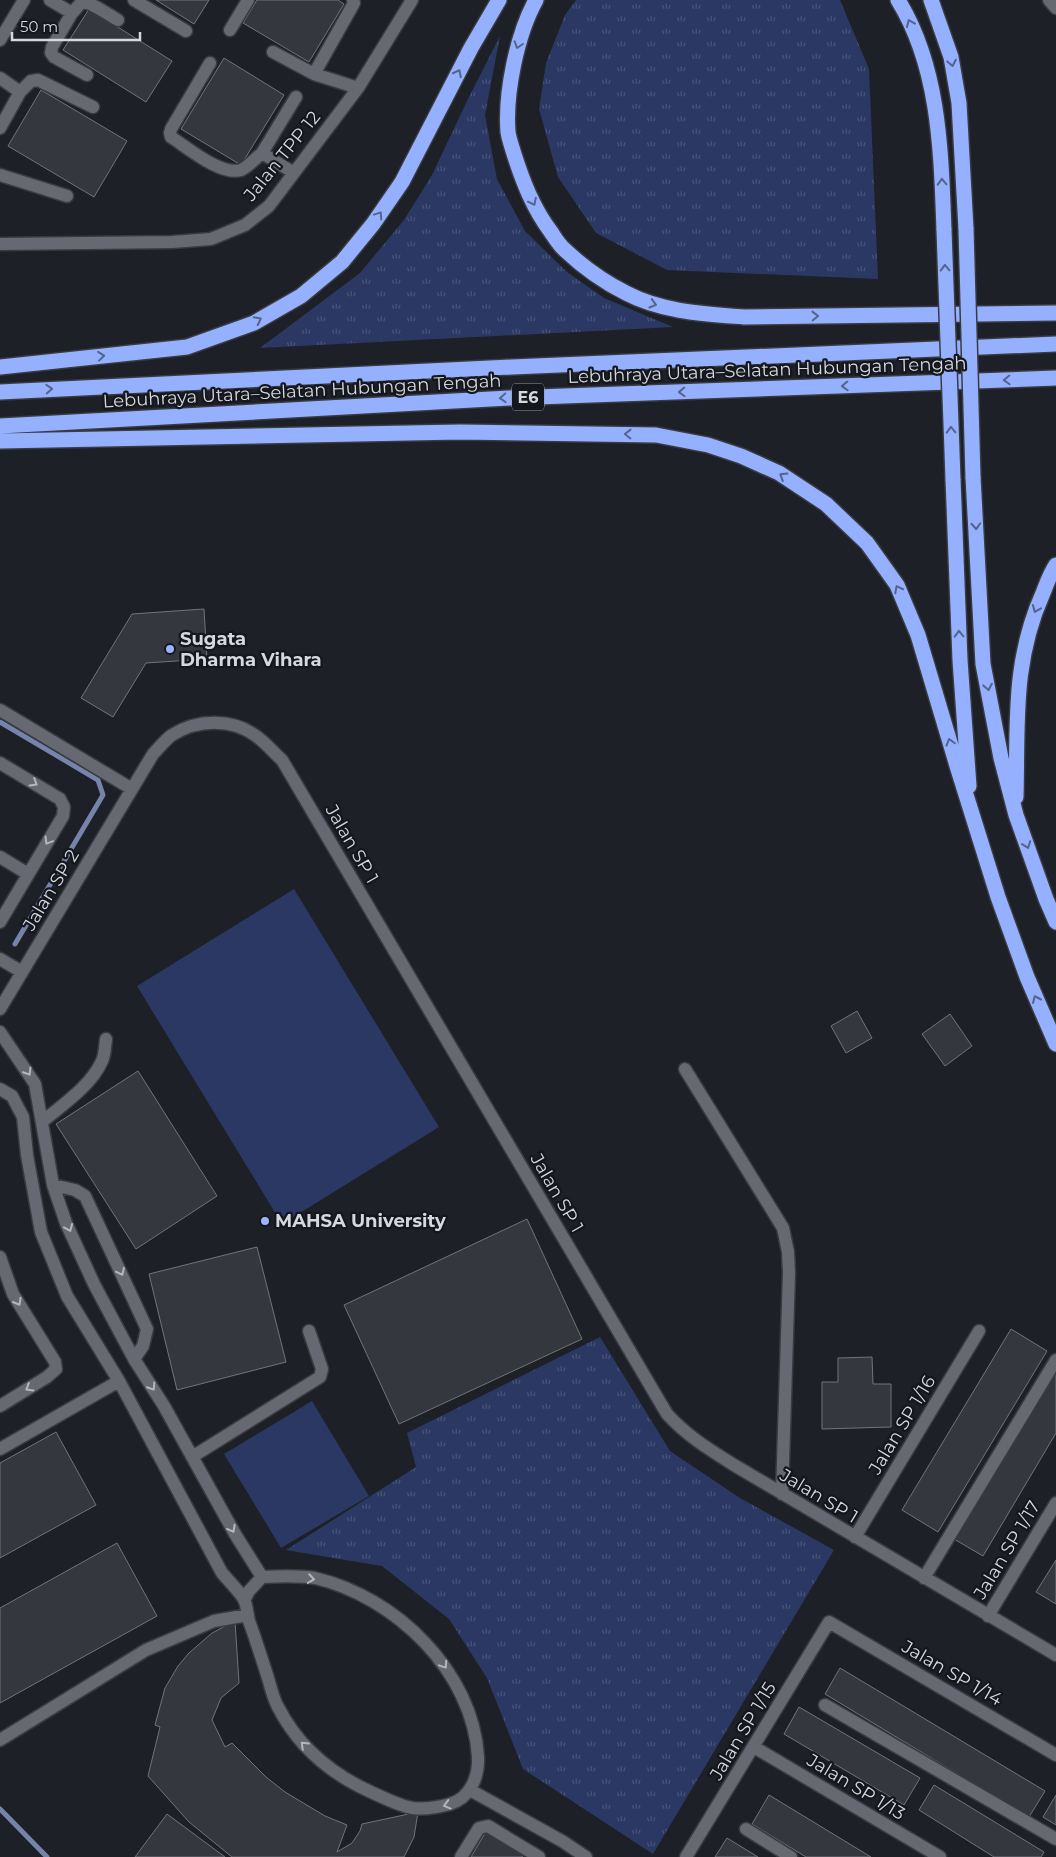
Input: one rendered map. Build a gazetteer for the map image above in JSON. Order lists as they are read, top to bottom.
{
  "streets": {
    "highway": ["Lebuhraya Utara–Selatan Hubungan Tengah", "E6"],
    "street": [
      "Jalan TPP 12",
      "Jalan SP 1",
      "Jalan SP 2",
      "Jalan SP 1/16",
      "Jalan SP 1/17",
      "Jalan SP 1/14",
      "Jalan SP 1/15",
      "Jalan SP 1/13"
    ]
  },
  "crossings": [
    ["Jalan SP 1", "Jalan SP 2"],
    ["Jalan SP 1", "Jalan SP 1/16"],
    ["Jalan SP 1", "Jalan SP 1/17"],
    ["Jalan SP 1/14", "Jalan SP 1/15"],
    ["Jalan SP 1/15", "Jalan SP 1/13"]
  ],
  "places": ["Sugata Dharma Vihara", "MAHSA University"],
  "scale_bar": "50 m"
}
